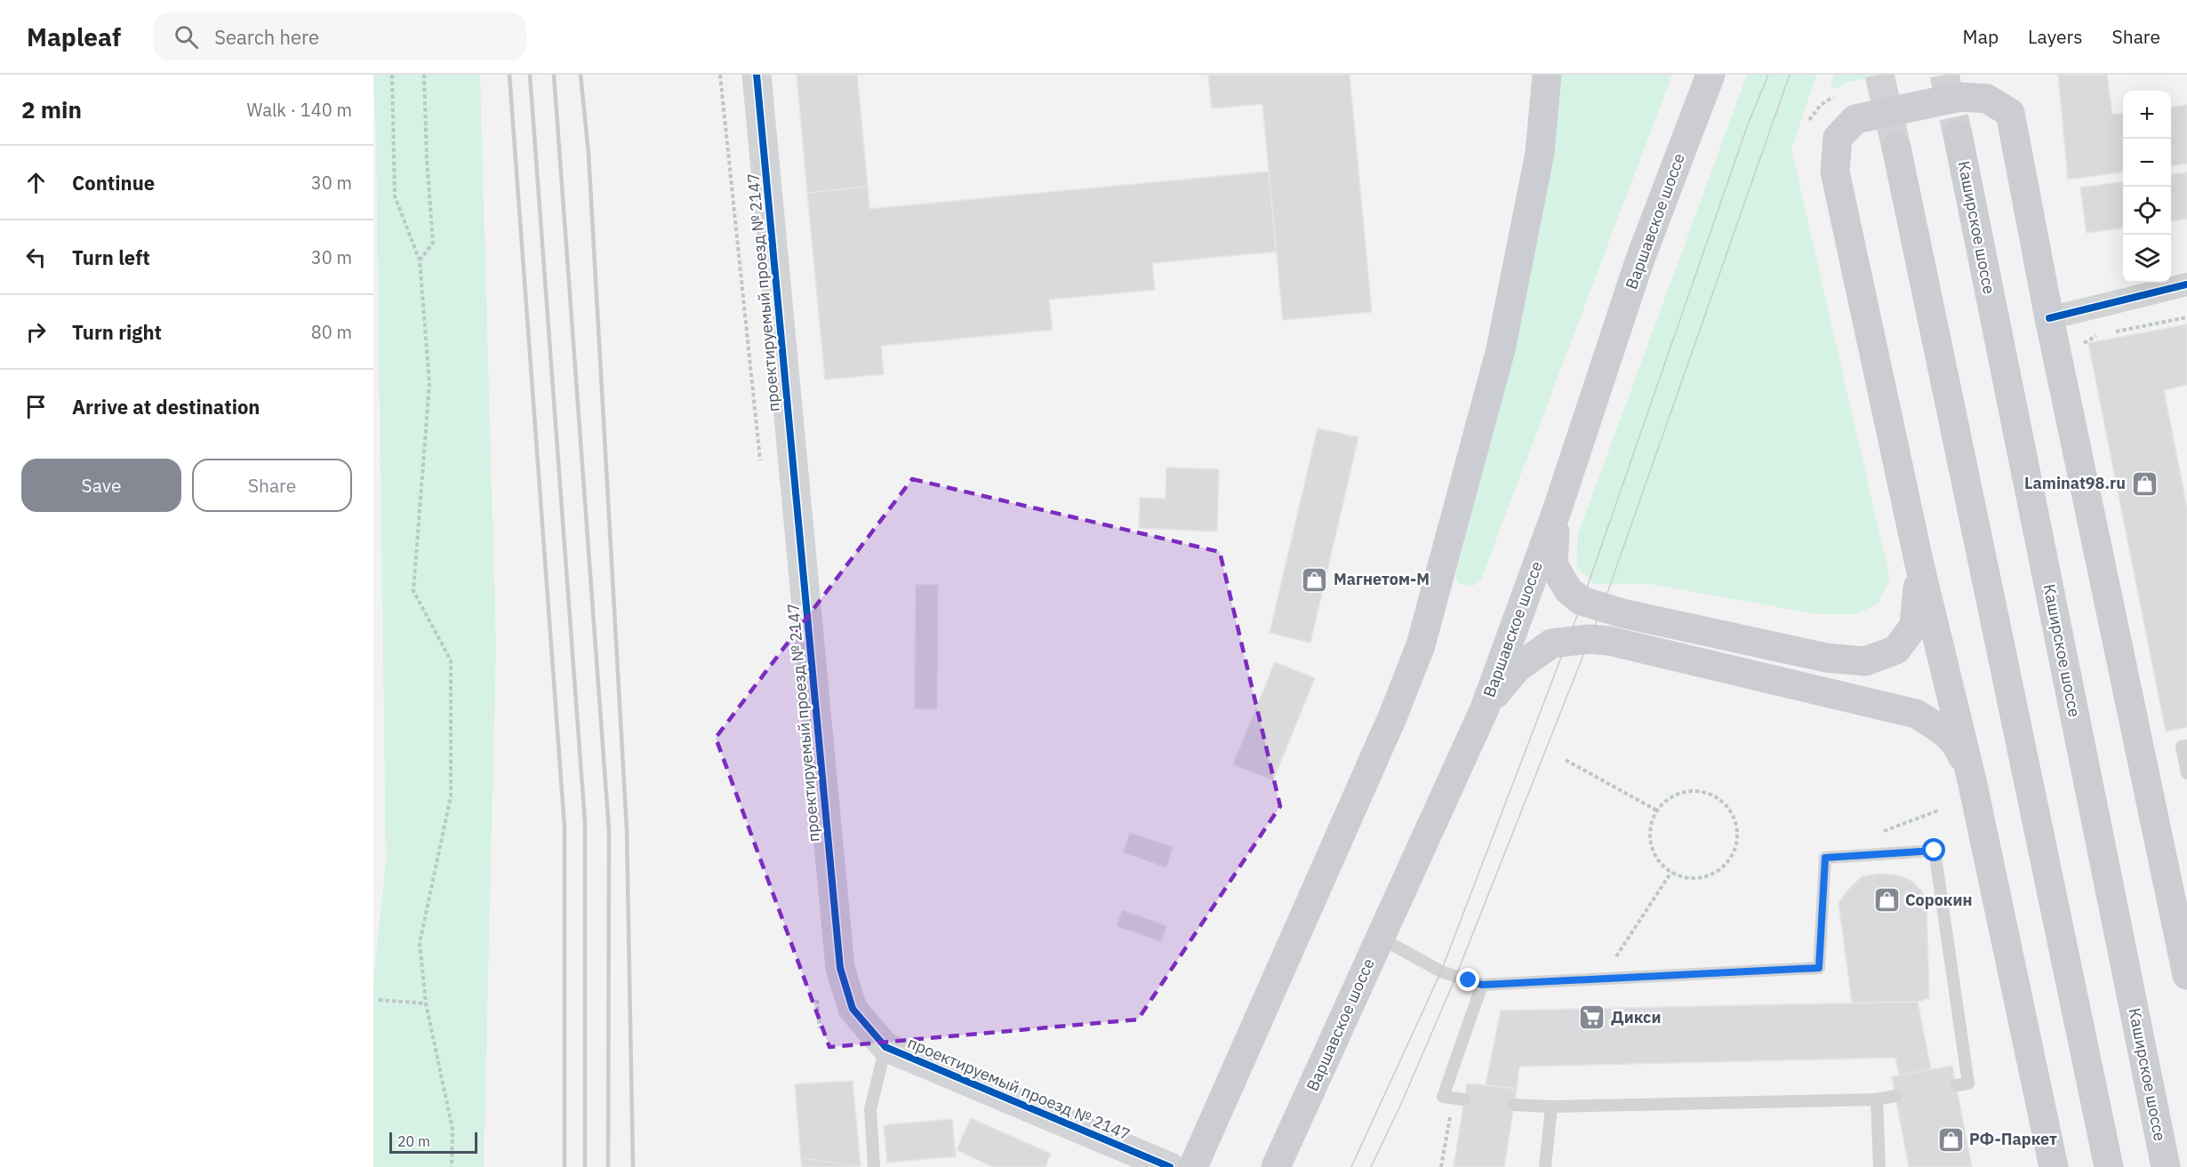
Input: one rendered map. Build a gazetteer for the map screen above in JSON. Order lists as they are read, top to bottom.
{
  "streets": {
    "main road": ["Варшавское шоссе", "Каширское шоссе"],
    "street": ["проектируемый проезд № 2147"]
  },
  "places": {
    "shop": [
      "Laminat98.ru",
      "Магнетом-М",
      "Сорокин",
      "РФ-Паркет"
    ],
    "supermarket": ["Дикси"]
  },
  "scale_bar": "20 m",
  "page": {
    "header": "Mapleaf",
    "search": "Search here",
    "nav": ["Map", "Layers", "Share"],
    "heading": ["2 min", "Walk · 140 m"],
    "map_buttons": ["+", "−"],
    "list": [
      ["Continue", "30 m"],
      ["Turn left", "30 m"],
      ["Turn right", "80 m"],
      "Arrive at destination"
    ],
    "buttons": ["Save", "Share"],
    "scale": "20 m"
  }
}
